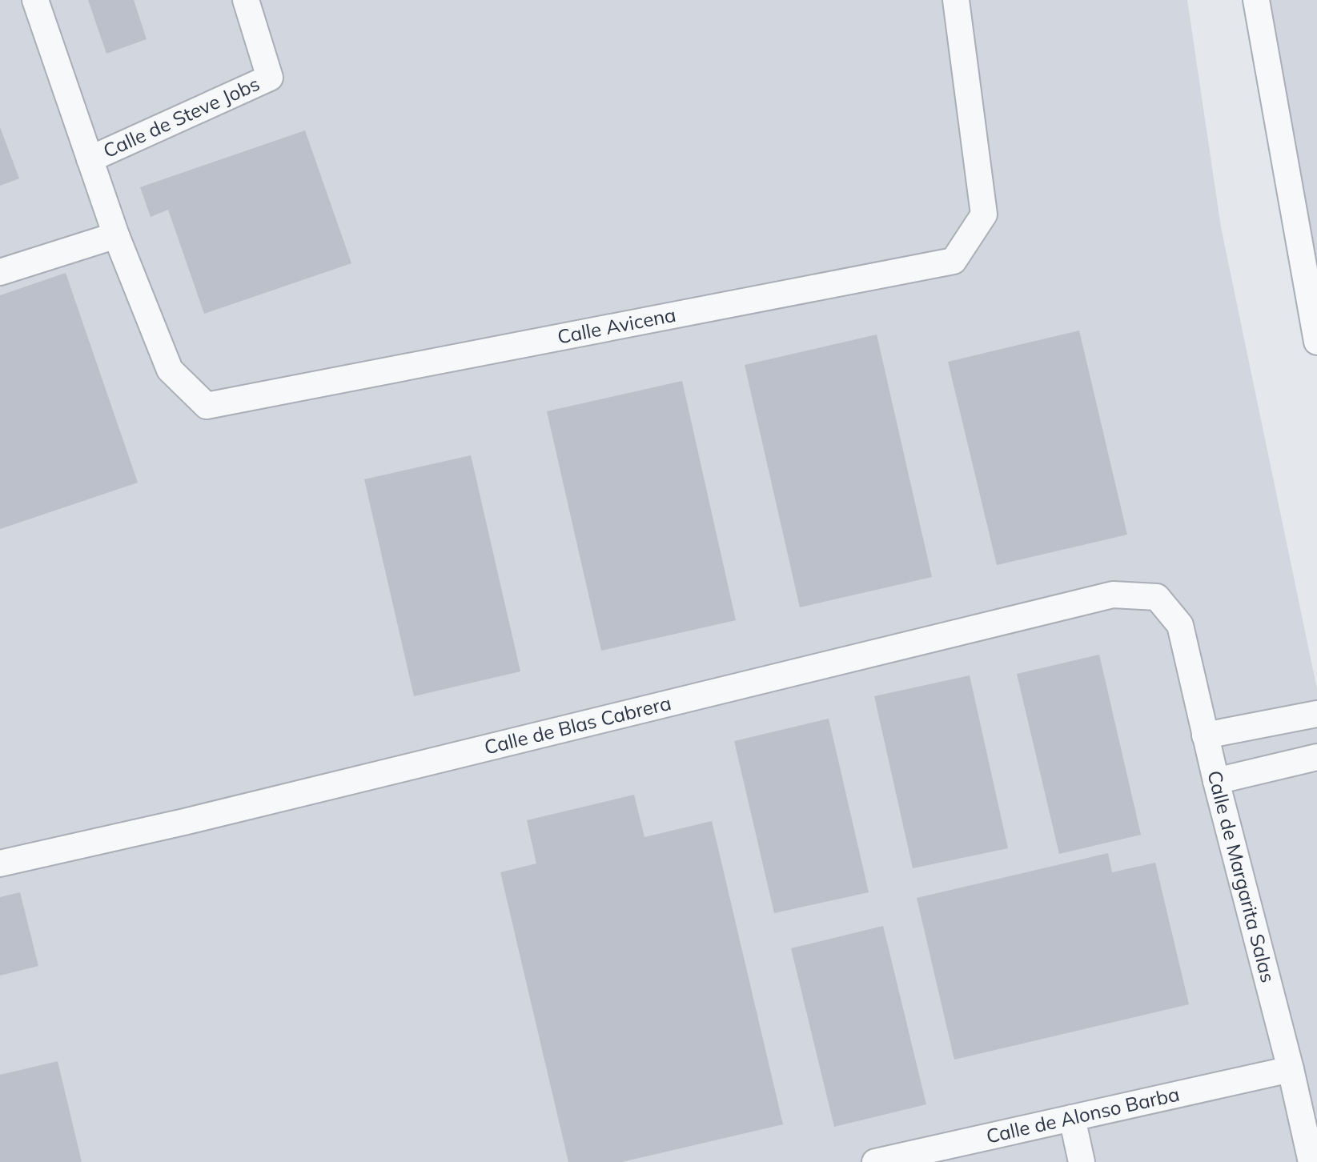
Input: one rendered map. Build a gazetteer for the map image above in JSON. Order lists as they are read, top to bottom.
{
  "streets": {
    "street": [
      "Calle de Steve Jobs",
      "Calle Avicena",
      "Calle de Blas Cabrera",
      "Calle de Margarita Salas",
      "Calle de Alonso Barba"
    ]
  },
  "crossings": [
    ["Calle de Blas Cabrera", "Calle de Margarita Salas"],
    ["Calle de Margarita Salas", "Calle de Alonso Barba"]
  ]
}
